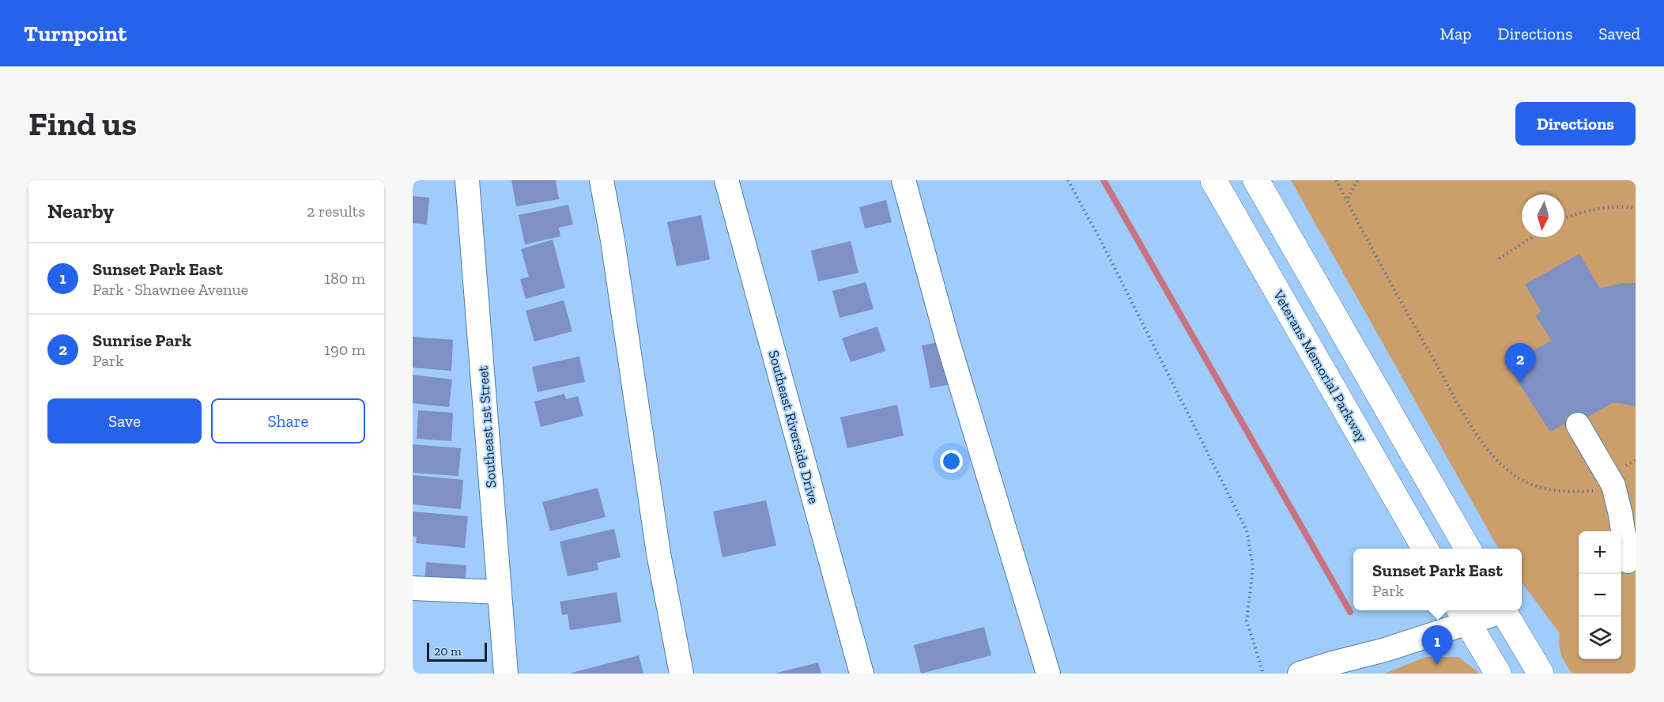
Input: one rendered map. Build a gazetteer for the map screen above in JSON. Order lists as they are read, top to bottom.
{
  "streets": {
    "highway": ["Veterans Memorial Parkway"],
    "street": ["Southeast 1st Street", "Southeast Riverside Drive"]
  },
  "scale_bar": "20 m",
  "north": "bottom",
  "page": {
    "header": "Turnpoint",
    "nav": ["Map", "Directions", "Saved"],
    "buttons": [
      "Directions",
      ["Save", "Share"]
    ],
    "title": "Find us",
    "heading": ["Nearby", "2 results"],
    "list": [
      {
        "mark": "1",
        "name": "Sunset Park East",
        "note": "Park · Shawnee Avenue",
        "value": "180 m"
      },
      {
        "mark": "2",
        "name": "Sunrise Park",
        "note": "Park",
        "value": "190 m"
      }
    ],
    "pins": ["2", "1"],
    "map_buttons": ["+", "−"],
    "popup": ["Sunset Park East", "Park"],
    "scale": "20 m"
  }
}
